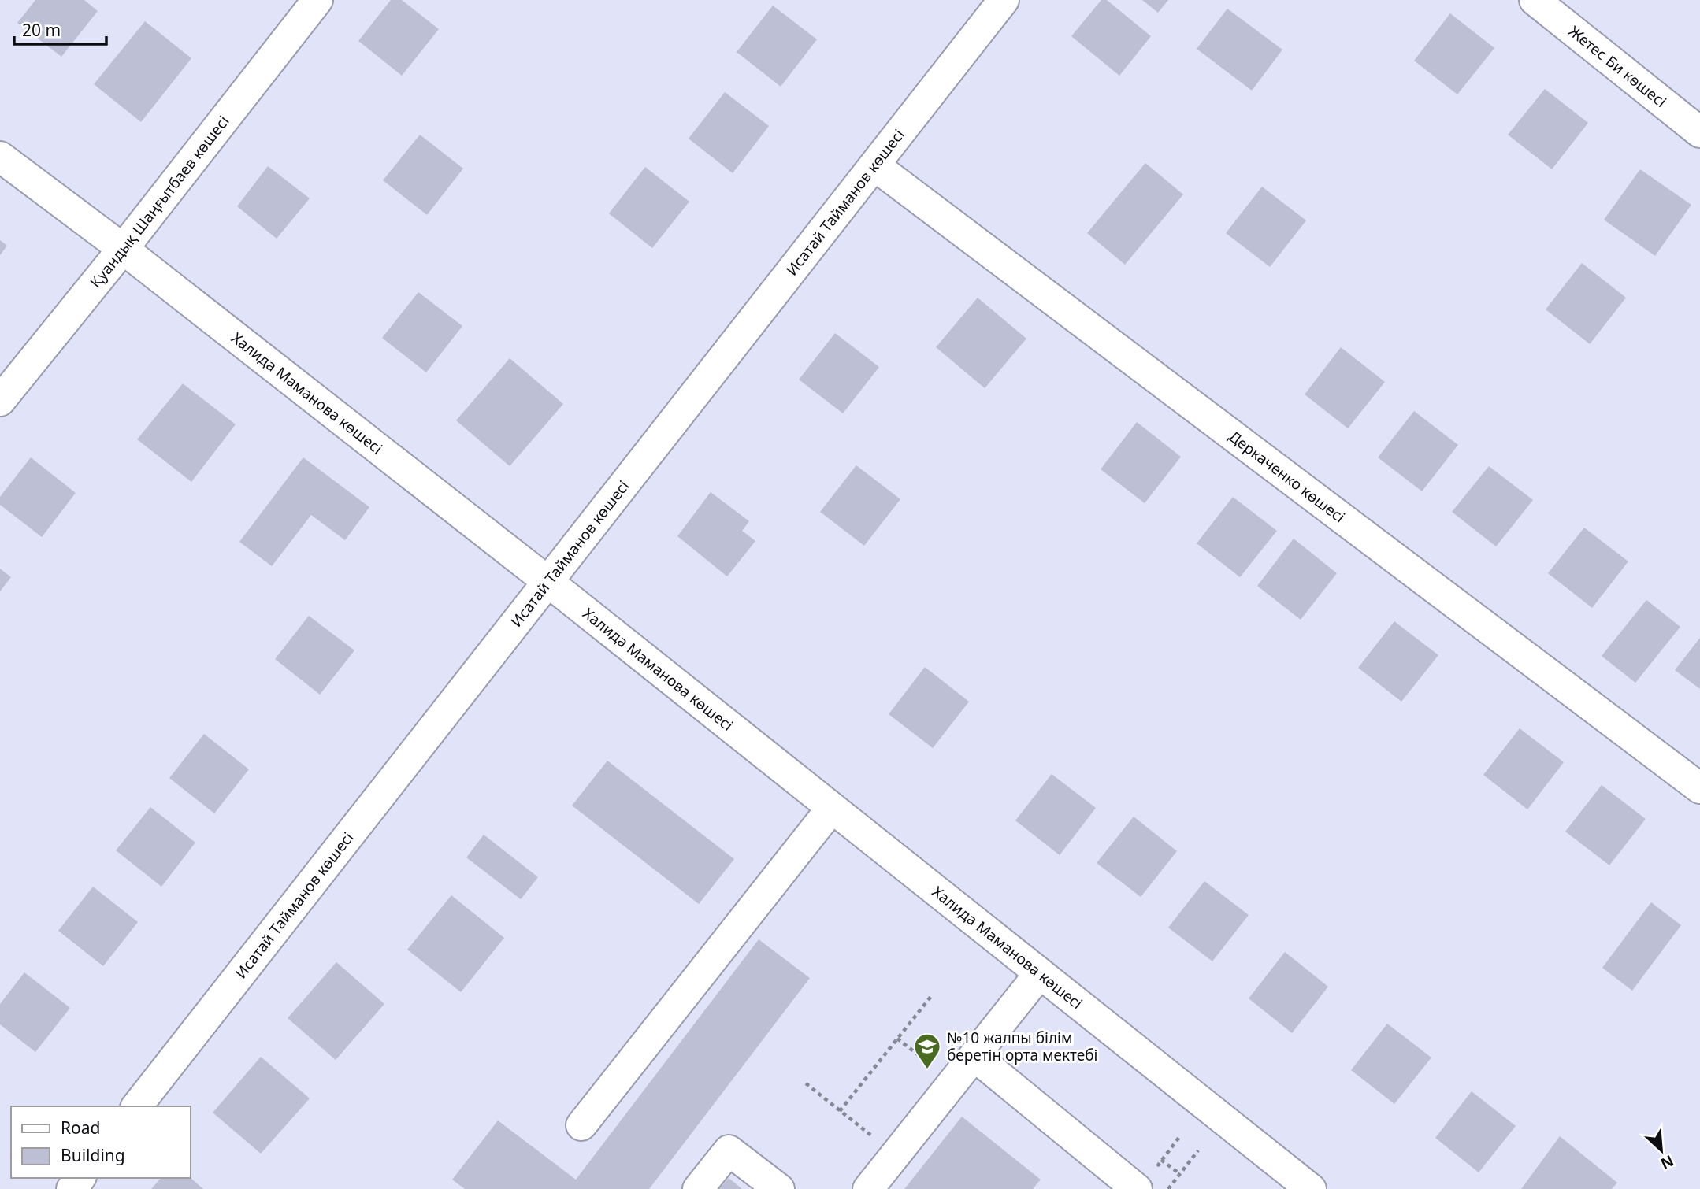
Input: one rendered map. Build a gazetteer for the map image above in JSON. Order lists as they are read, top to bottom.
{
  "streets": {
    "street": [
      "Жетес Би көшесі",
      "Қуандық Шаңғытбаев көшесі",
      "Исатай Тайманов көшесі",
      "Халида Маманова көшесі",
      "Деркаченко көшесі"
    ]
  },
  "crossings": [
    ["Қуандық Шаңғытбаев көшесі", "Халида Маманова көшесі"],
    ["Исатай Тайманов көшесі", "Халида Маманова көшесі"],
    ["Исатай Тайманов көшесі", "Деркаченко көшесі"]
  ],
  "places": {
    "school or university": ["№10 жалпы білім беретін орта мектебі"]
  },
  "legend": ["Road", "Building"],
  "scale_bar": "20 m",
  "north": "bottom right"
}
